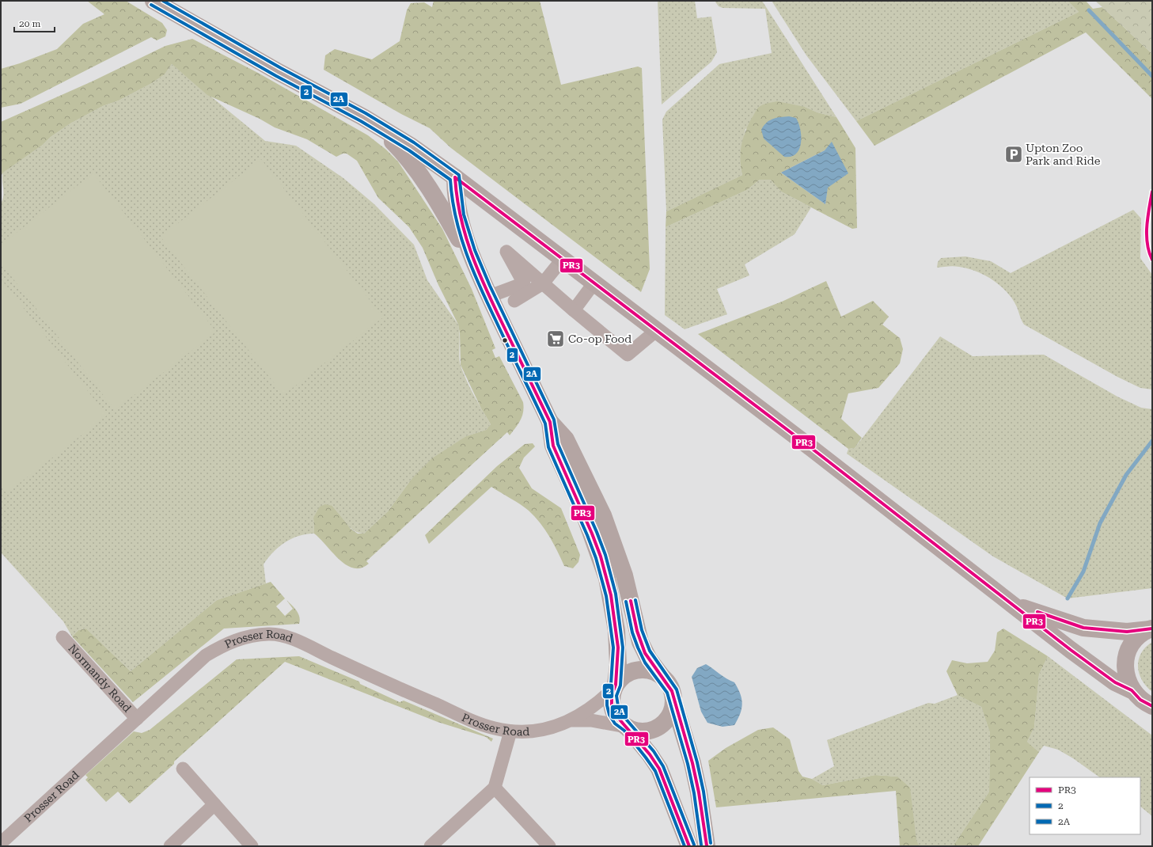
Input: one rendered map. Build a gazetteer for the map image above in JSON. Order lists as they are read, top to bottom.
{
  "streets": {
    "street": ["Prosser Road", "Normandy Road"]
  },
  "crossings": [
    ["Prosser Road", "Normandy Road"]
  ],
  "places": {
    "parking": ["Upton Zoo Park and Ride"],
    "supermarket": ["Co-op Food"]
  },
  "lines": ["transit line 2A", "transit line 2", "transit line PR3"],
  "legend": ["PR3", "2", "2A"],
  "scale_bar": "20 m"
}
